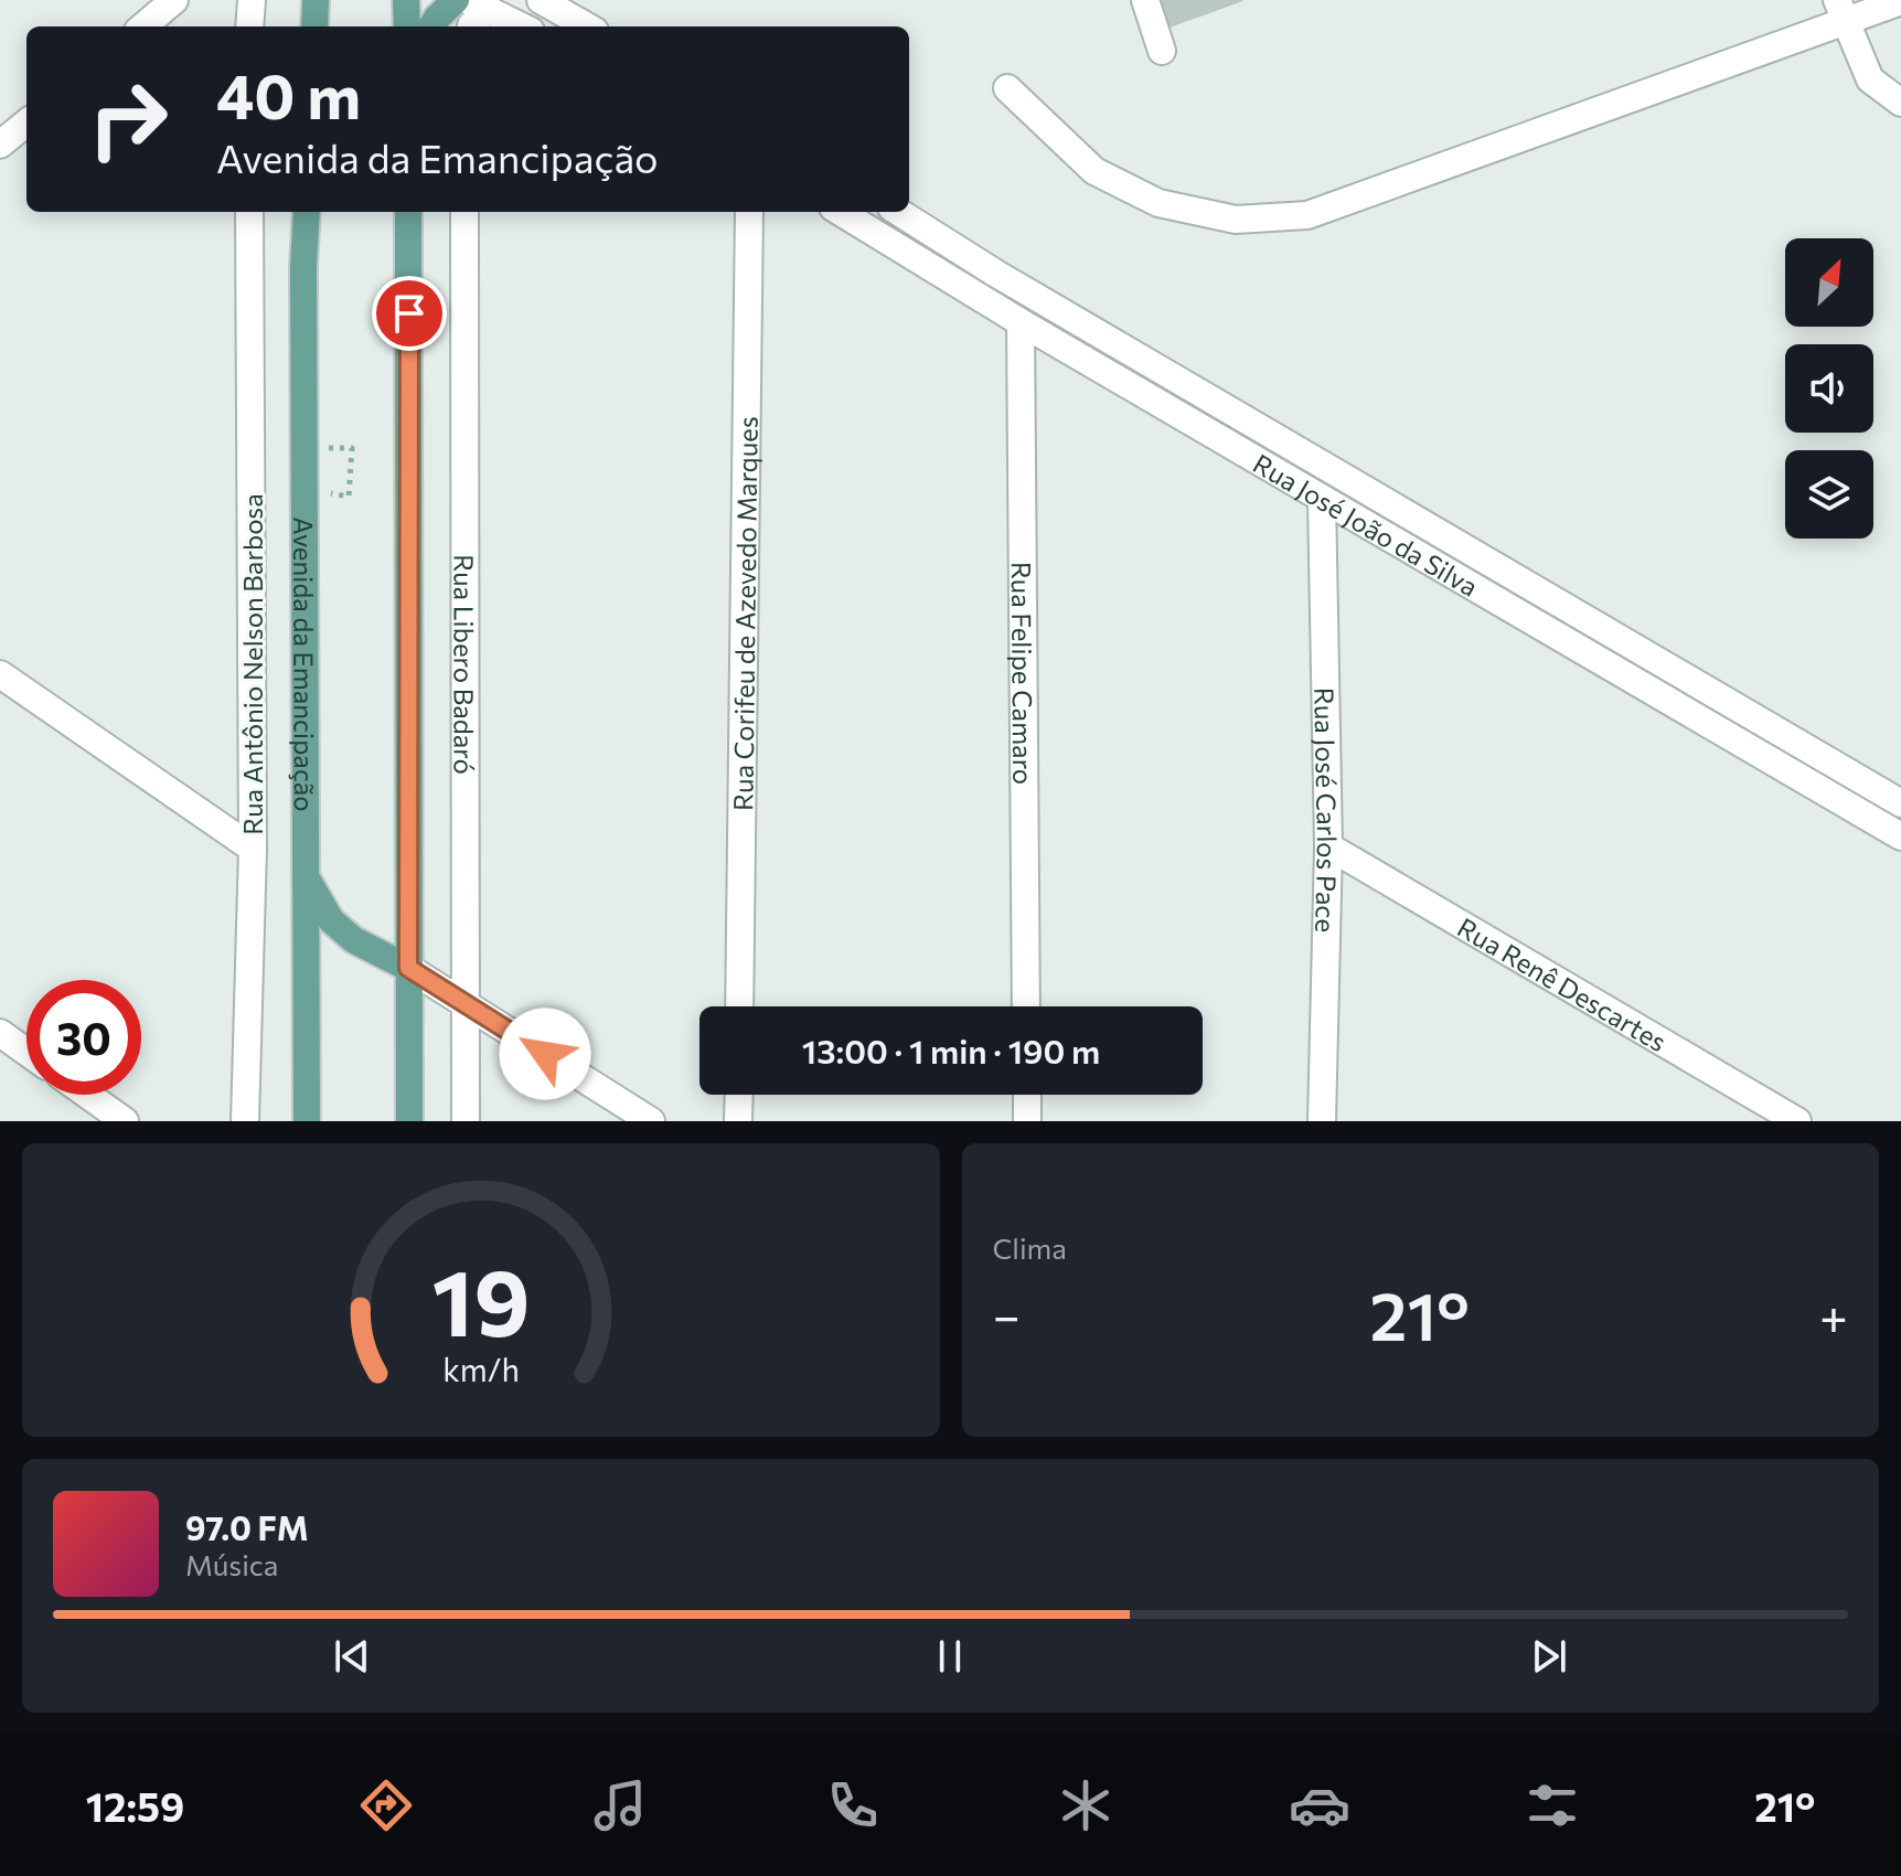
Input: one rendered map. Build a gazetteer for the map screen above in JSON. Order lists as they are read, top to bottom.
{
  "streets": {
    "main road": ["Avenida da Emancipação"],
    "street": [
      "Rua José João da Silva",
      "Rua Corifeu de Azevedo Marques",
      "Rua Antônio Nelson Barbosa",
      "Rua Libero Badaró",
      "Rua Felipe Camaro",
      "Rua José Carlos Pace",
      "Rua Renê Descartes"
    ]
  },
  "crossings": [
    ["Rua José João da Silva", "Rua Felipe Camaro"],
    ["Rua José João da Silva", "Rua José Carlos Pace"],
    ["Rua José Carlos Pace", "Rua Renê Descartes"]
  ],
  "north": "top right",
  "page": {
    "turn": ["40 m", "Avenida da Emancipação"],
    "limit": "30",
    "trip": "13:00 · 1 min · 190 m",
    "tile": "Clima",
    "heat": ["−", "21°", "+"],
    "song": ["97.0 FM", "Música"],
    "tabs": ["12:59", "21°"],
    "gauge": ["19", "km/h"]
  }
}
